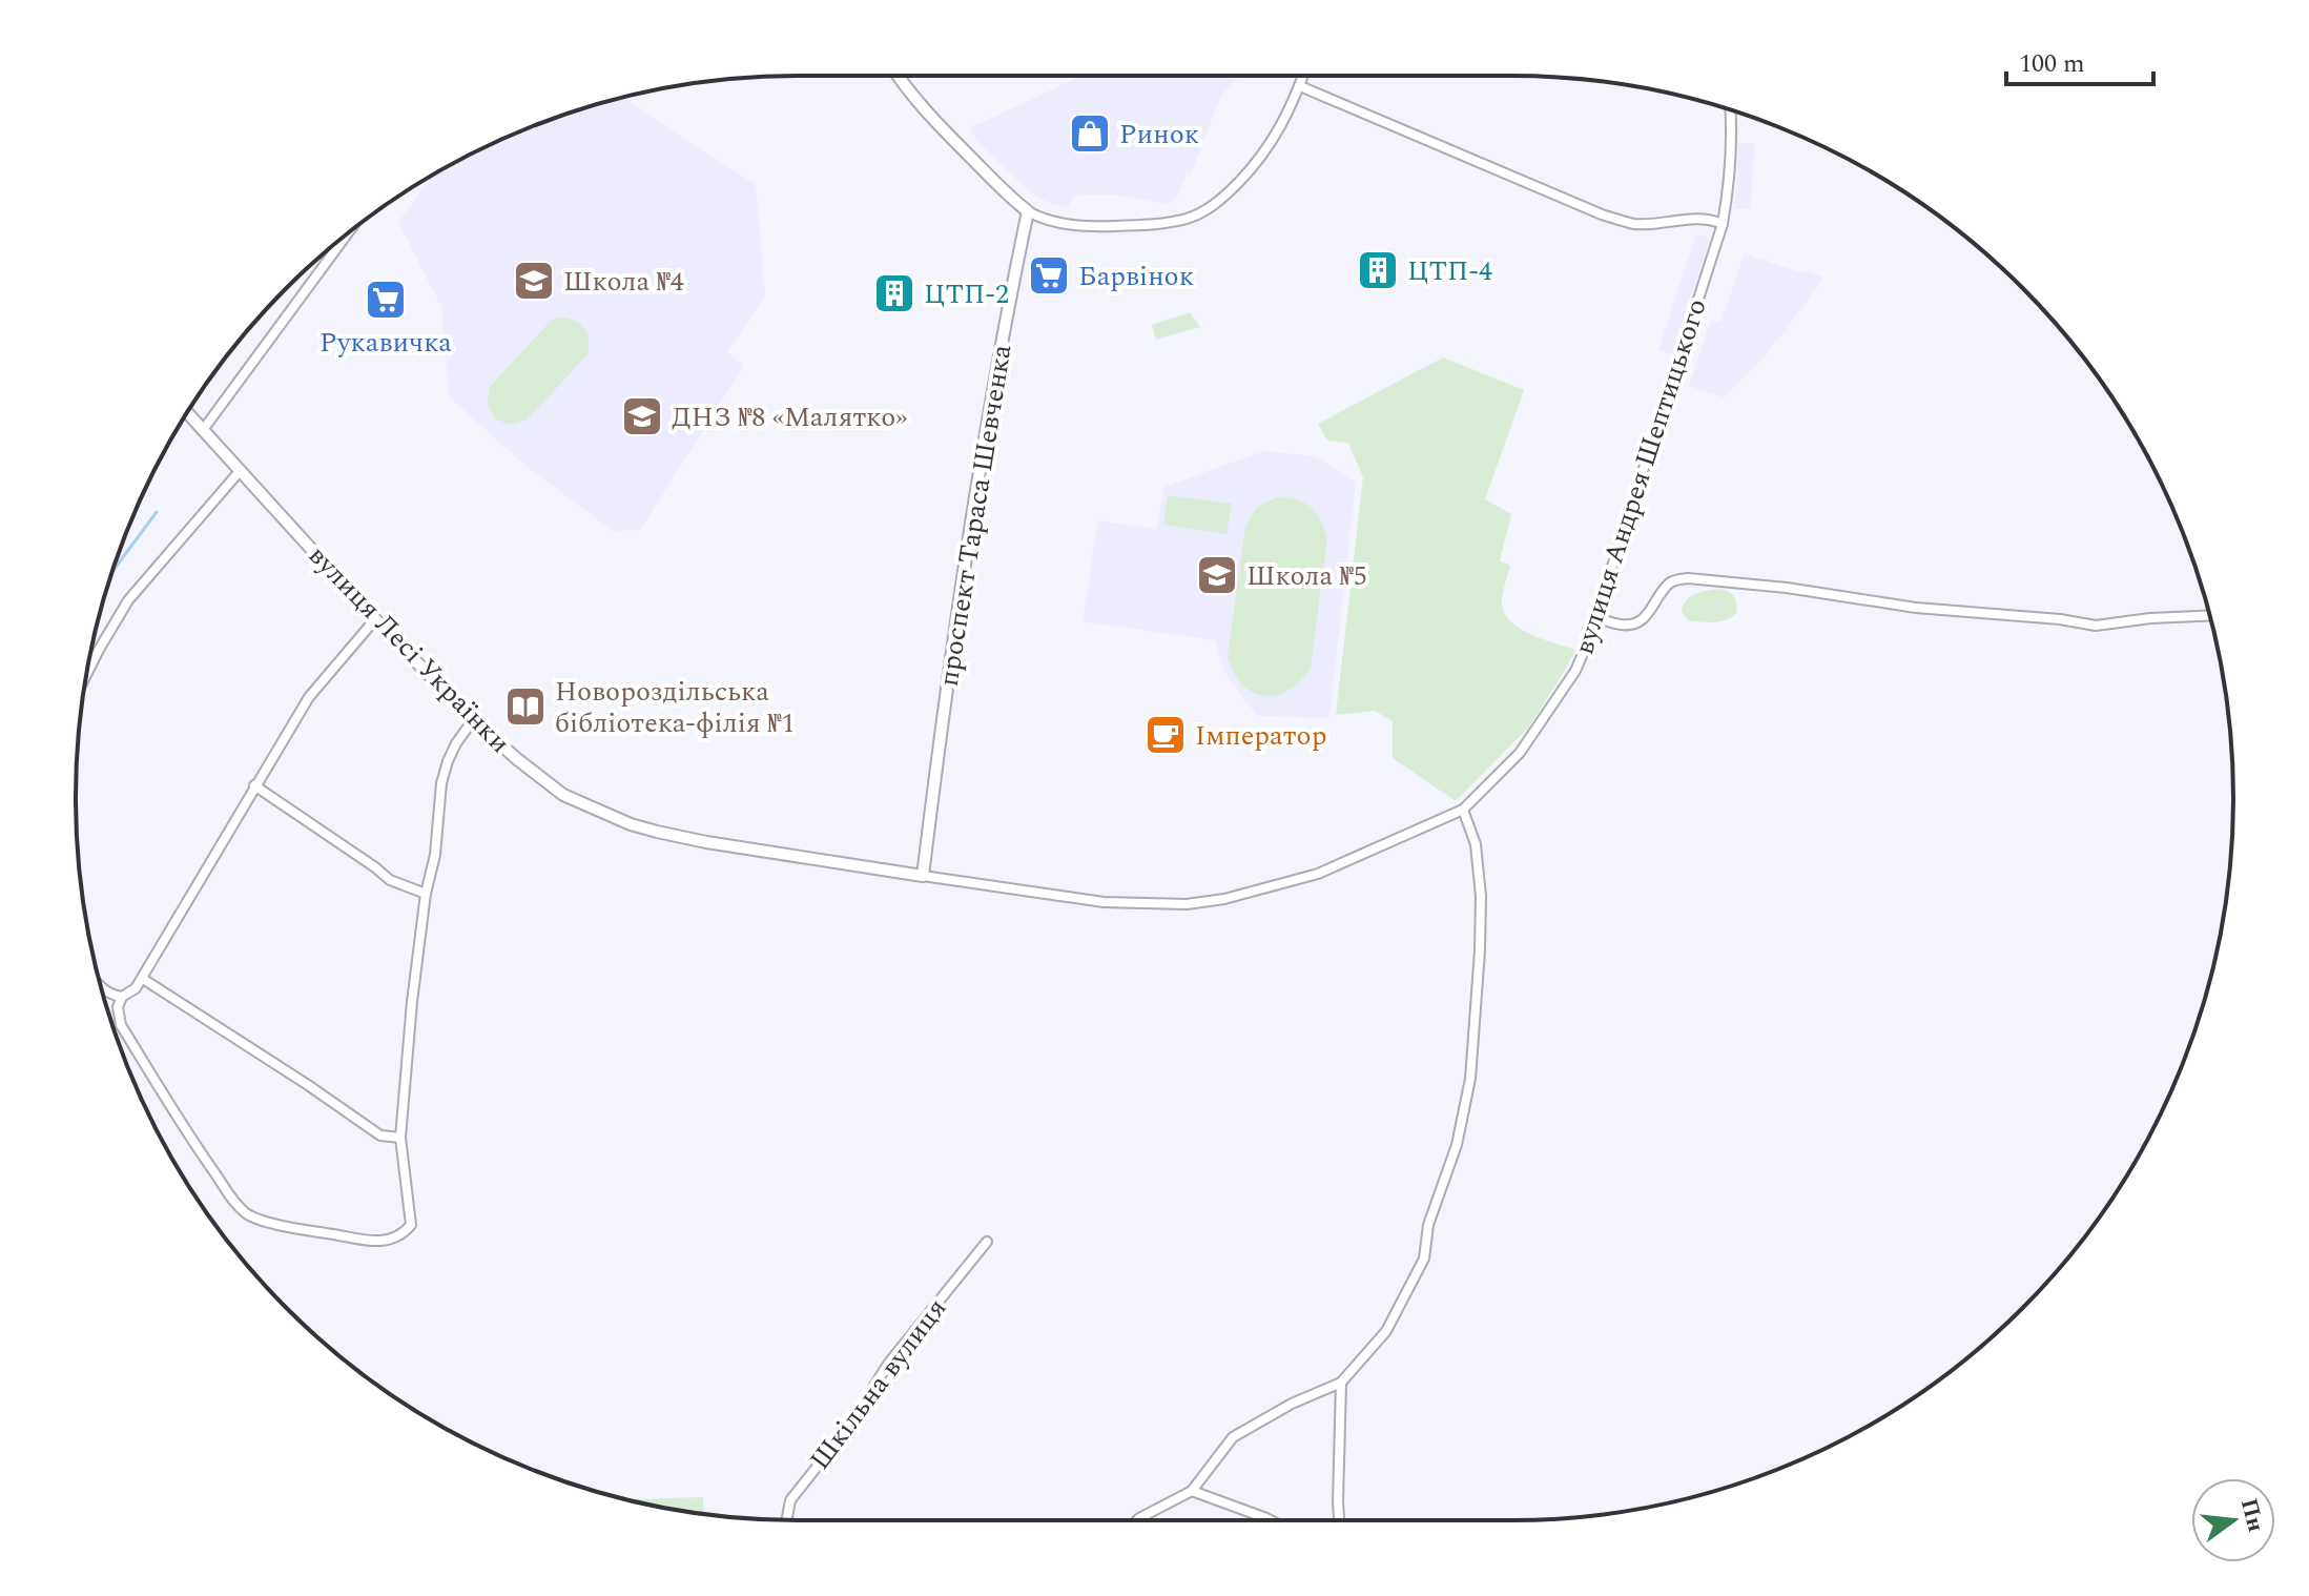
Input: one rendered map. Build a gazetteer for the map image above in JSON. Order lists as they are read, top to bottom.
{
  "streets": {
    "street": [
      "вулиця Андрея Шептицького",
      "проспект Тараса Шевченка",
      "вулиця Лесі Українки",
      "Шкільна вулиця"
    ]
  },
  "crossings": [
    ["вулиця Андрея Шептицького", "проспект Тараса Шевченка"],
    ["вулиця Андрея Шептицького", "вулиця Лесі Українки"],
    ["проспект Тараса Шевченка", "вулиця Лесі Українки"]
  ],
  "places": {
    "shop": ["Ринок"],
    "building": ["ЦТП-4", "ЦТП-2"],
    "supermarket": ["Барвінок", "Рукавичка"],
    "school or university": ["Школа №4", "ДНЗ №8 «Малятко»", "Школа №5"],
    "library": ["Новороздільська бібліотека-філія №1"],
    "cafe": ["Імператор"]
  },
  "scale_bar": "100 m",
  "north": "right"
}
